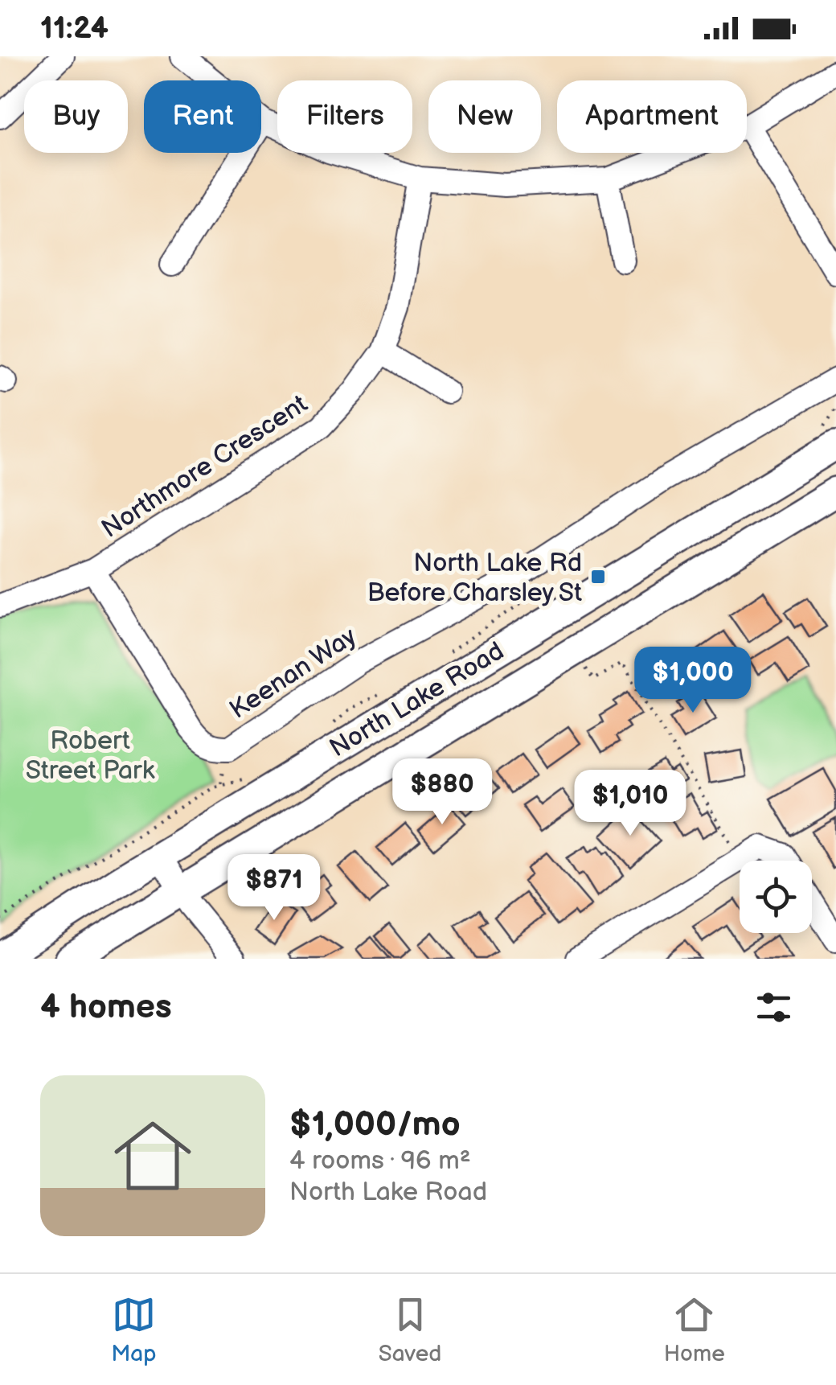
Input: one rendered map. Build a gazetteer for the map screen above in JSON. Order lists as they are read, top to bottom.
{
  "streets": {
    "main road": ["North Lake Road"],
    "street": ["Northmore Crescent", "Keenan Way"]
  },
  "crossings": [
    ["Northmore Crescent", "Keenan Way"]
  ],
  "parks": ["Robert Street Park"],
  "places": {
    "transit": ["North Lake Rd Before Charsley St"]
  },
  "page": {
    "status": "11:24",
    "chip": [
      "Buy",
      "Rent",
      "Filters",
      "New",
      "Apartment"
    ],
    "price": [
      "$1,000",
      "$880",
      "$1,010",
      "$871"
    ],
    "heading": "4 homes",
    "list": [
      {
        "name": "$1,000/mo",
        "note": "4 rooms · 96 m² · North Lake Road"
      }
    ],
    "tabs": ["Map", "Saved", "Home"]
  }
}
